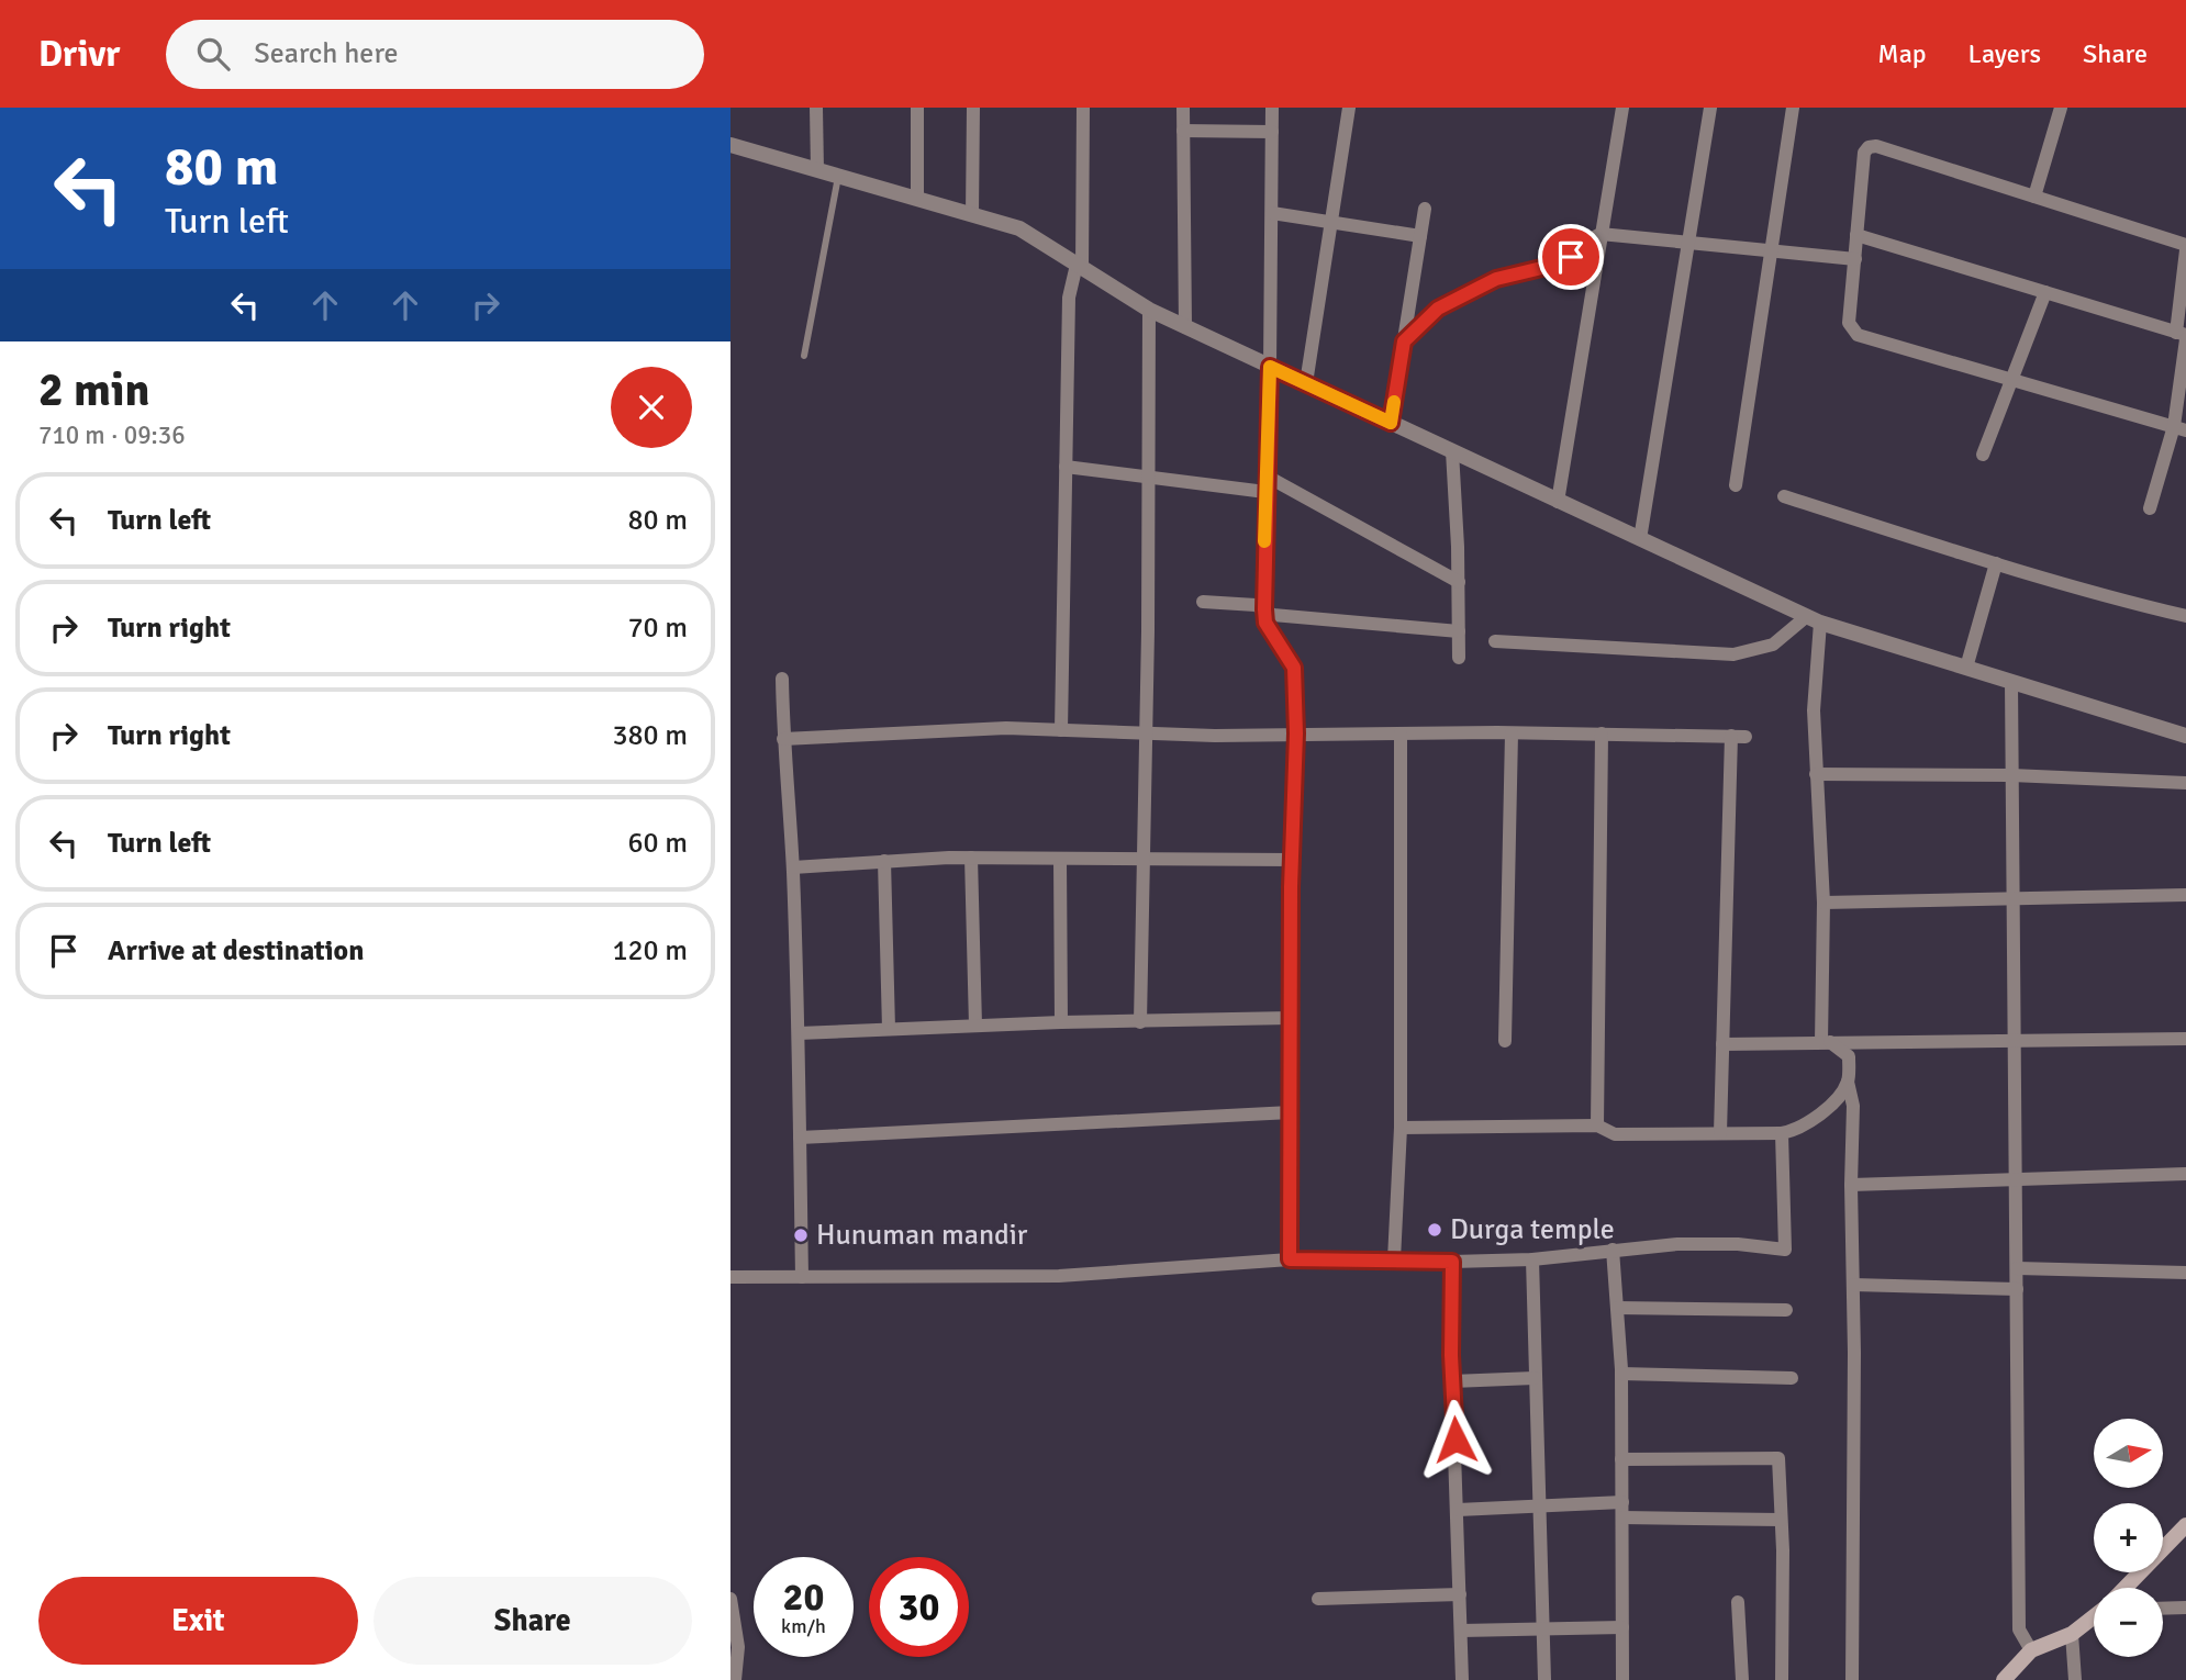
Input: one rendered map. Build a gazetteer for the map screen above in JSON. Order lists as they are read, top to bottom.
{
  "places": ["Durga temple", "Hunuman mandir"],
  "north": "right",
  "page": {
    "header": "Drivr",
    "search": "Search here",
    "nav": ["Map", "Layers", "Share"],
    "turn": ["80 m", "Turn left"],
    "heading": ["2 min", "710 m · 09:36"],
    "list": [
      {
        "name": "Turn left",
        "value": "80 m"
      },
      {
        "name": "Turn right",
        "value": "70 m"
      },
      {
        "name": "Turn right",
        "value": "380 m"
      },
      {
        "name": "Turn left",
        "value": "60 m"
      },
      {
        "name": "Arrive at destination",
        "value": "120 m"
      }
    ],
    "map_buttons": ["+", "−"],
    "speed": "20 km/h",
    "limit": "30",
    "buttons": ["Exit", "Share"]
  }
}
